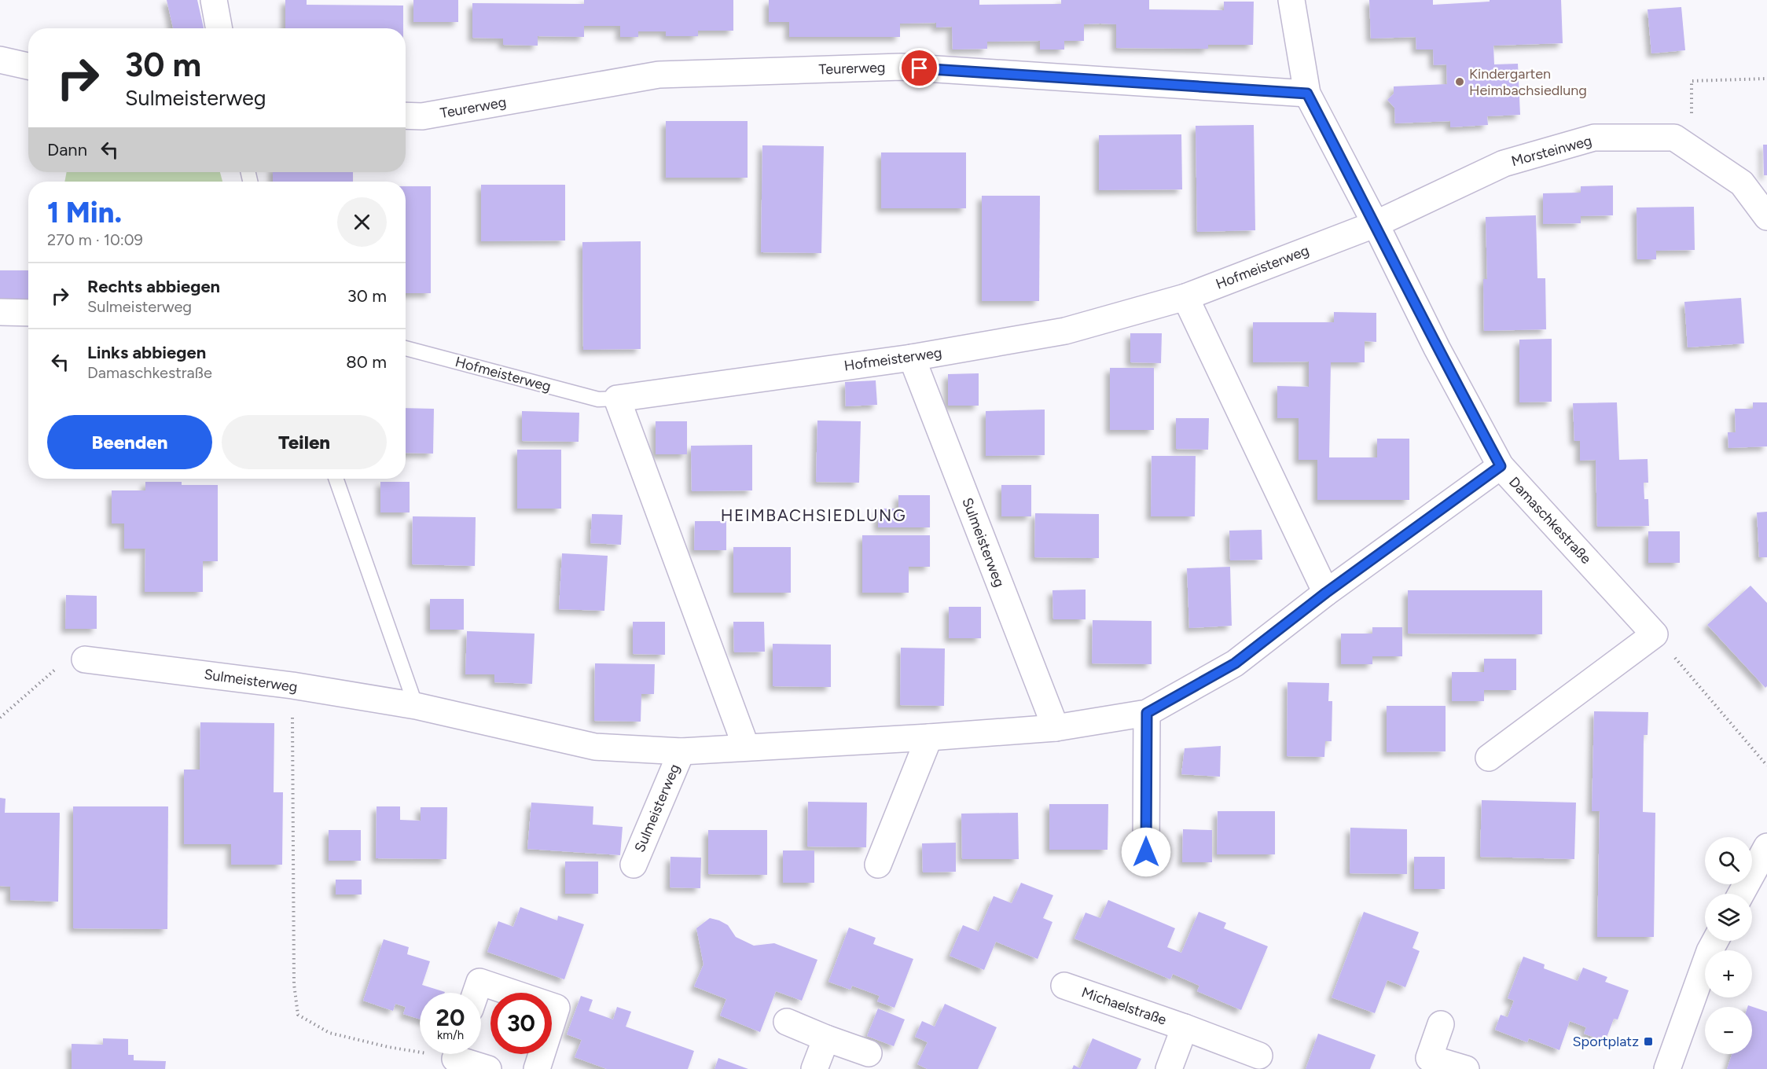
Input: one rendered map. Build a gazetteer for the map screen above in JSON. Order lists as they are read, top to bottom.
{
  "streets": {
    "street": [
      "Teurerweg",
      "Morsteinweg",
      "Hofmeisterweg",
      "Damaschkestraße",
      "Sulmeisterweg",
      "Michaelstraße"
    ]
  },
  "crossings": [
    ["Teurerweg", "Damaschkestraße"],
    ["Morsteinweg", "Hofmeisterweg"],
    ["Morsteinweg", "Damaschkestraße"],
    ["Hofmeisterweg", "Damaschkestraße"],
    ["Hofmeisterweg", "Sulmeisterweg"],
    ["Damaschkestraße", "Sulmeisterweg"]
  ],
  "districts": ["HEIMBACHSIEDLUNG"],
  "places": {
    "other": ["Kindergarten Heimbachsiedlung"],
    "transit": ["Sportplatz"]
  },
  "page": {
    "turn": ["30 m", "Sulmeisterweg"],
    "then": "Dann",
    "heading": ["1 Min.", "270 m · 10:09"],
    "list": [
      {
        "name": "Rechts abbiegen",
        "note": "Sulmeisterweg",
        "value": "30 m"
      },
      {
        "name": "Links abbiegen",
        "note": "Damaschkestraße",
        "value": "80 m"
      }
    ],
    "buttons": ["Beenden", "Teilen"],
    "map_buttons": ["+", "−"],
    "speed": "20 km/h",
    "limit": "30"
  }
}
